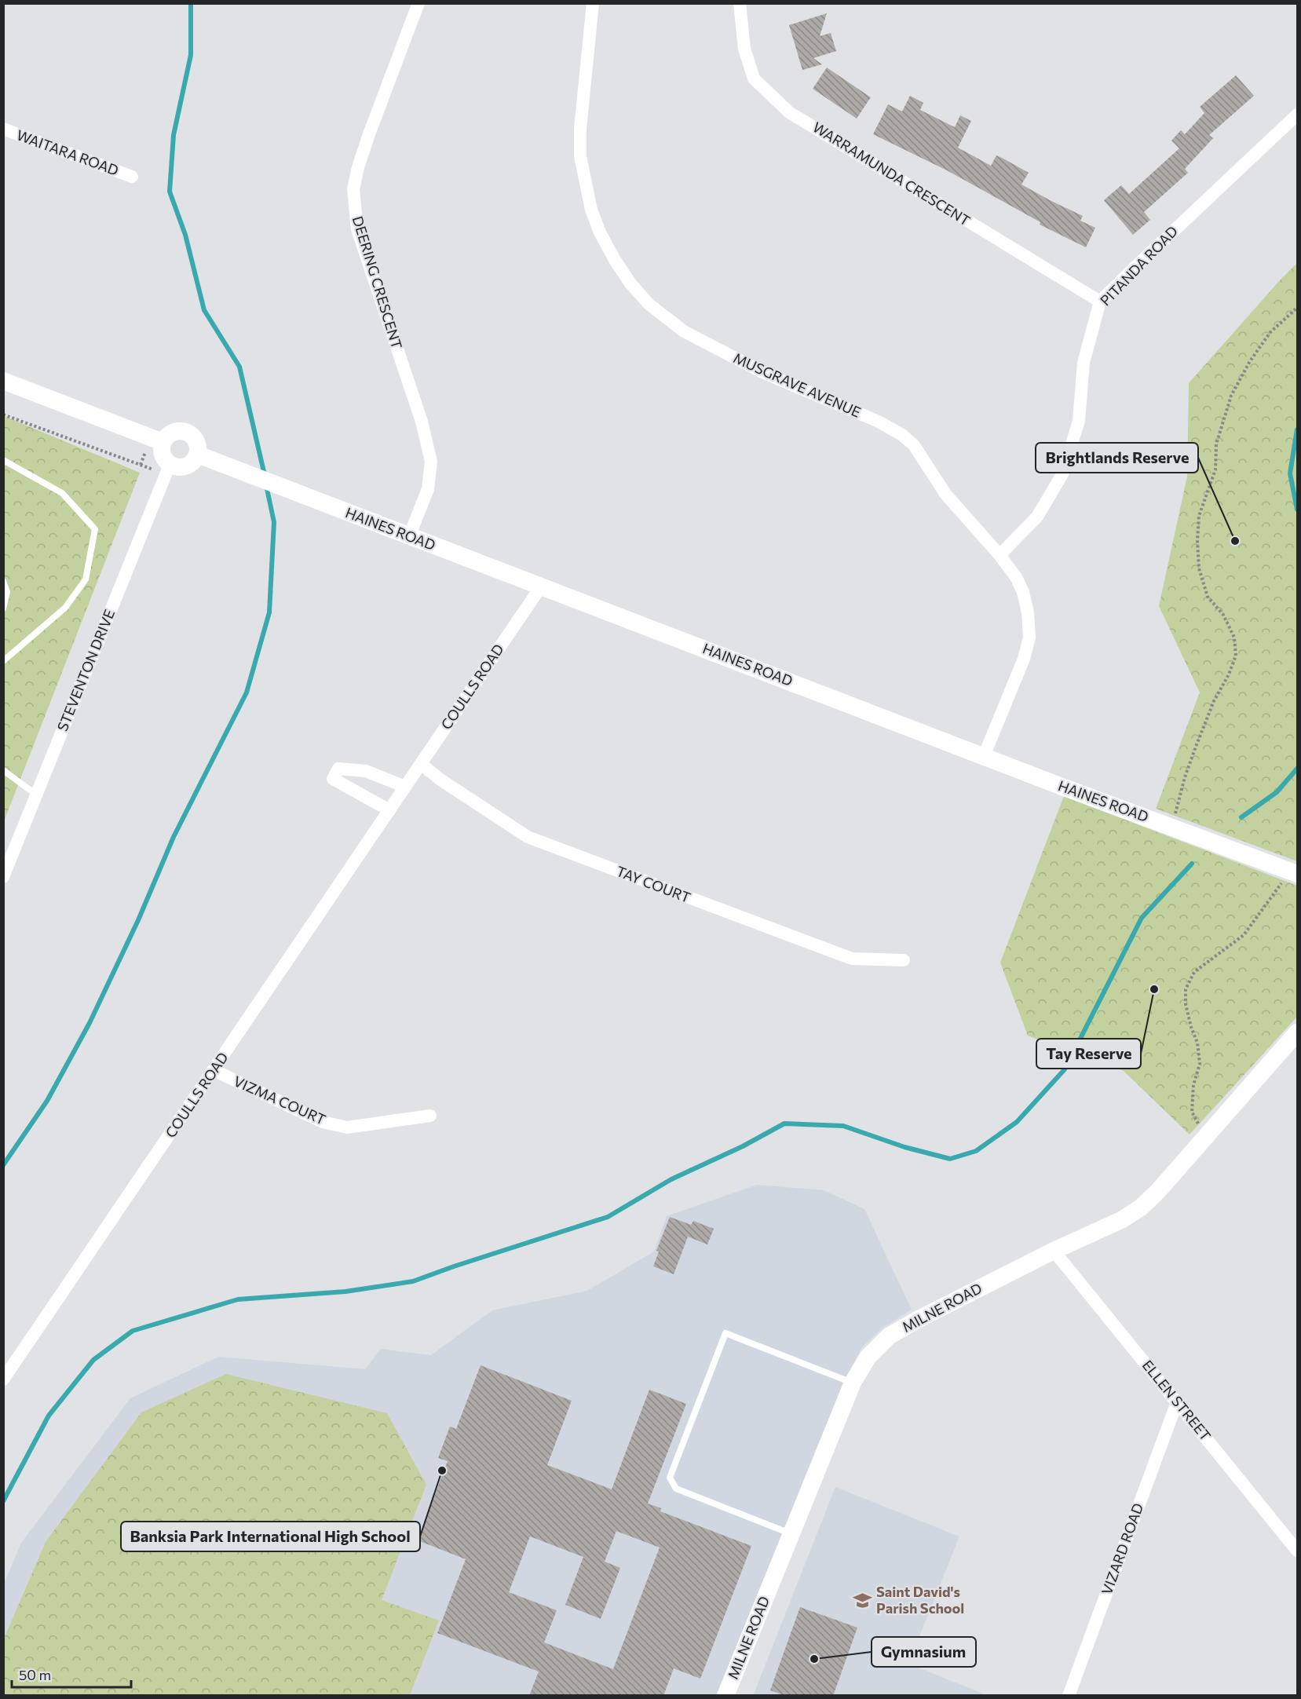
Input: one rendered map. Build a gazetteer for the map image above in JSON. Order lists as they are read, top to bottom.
{
  "streets": {
    "main road": ["HAINES ROAD", "MILNE ROAD"],
    "street": [
      "WAITARA ROAD",
      "WARRAMUNDA CRESCENT",
      "PITANDA ROAD",
      "DEERING CRESCENT",
      "MUSGRAVE AVENUE",
      "STEVENTON DRIVE",
      "COULLS ROAD",
      "TAY COURT",
      "VIZMA COURT",
      "ELLEN STREET",
      "VIZARD ROAD"
    ]
  },
  "crossings": [
    ["WARRAMUNDA CRESCENT", "PITANDA ROAD"],
    ["PITANDA ROAD", "MUSGRAVE AVENUE"],
    ["DEERING CRESCENT", "HAINES ROAD"],
    ["MUSGRAVE AVENUE", "HAINES ROAD"],
    ["HAINES ROAD", "STEVENTON DRIVE"],
    ["HAINES ROAD", "COULLS ROAD"],
    ["COULLS ROAD", "TAY COURT"],
    ["COULLS ROAD", "VIZMA COURT"],
    ["MILNE ROAD", "ELLEN STREET"],
    ["ELLEN STREET", "VIZARD ROAD"]
  ],
  "places": {
    "other": [
      "Brightlands Reserve",
      "Tay Reserve",
      "Banksia Park International High School",
      "Gymnasium"
    ],
    "school or university": ["Saint David's Parish School"]
  },
  "scale_bar": "50 m"
}
